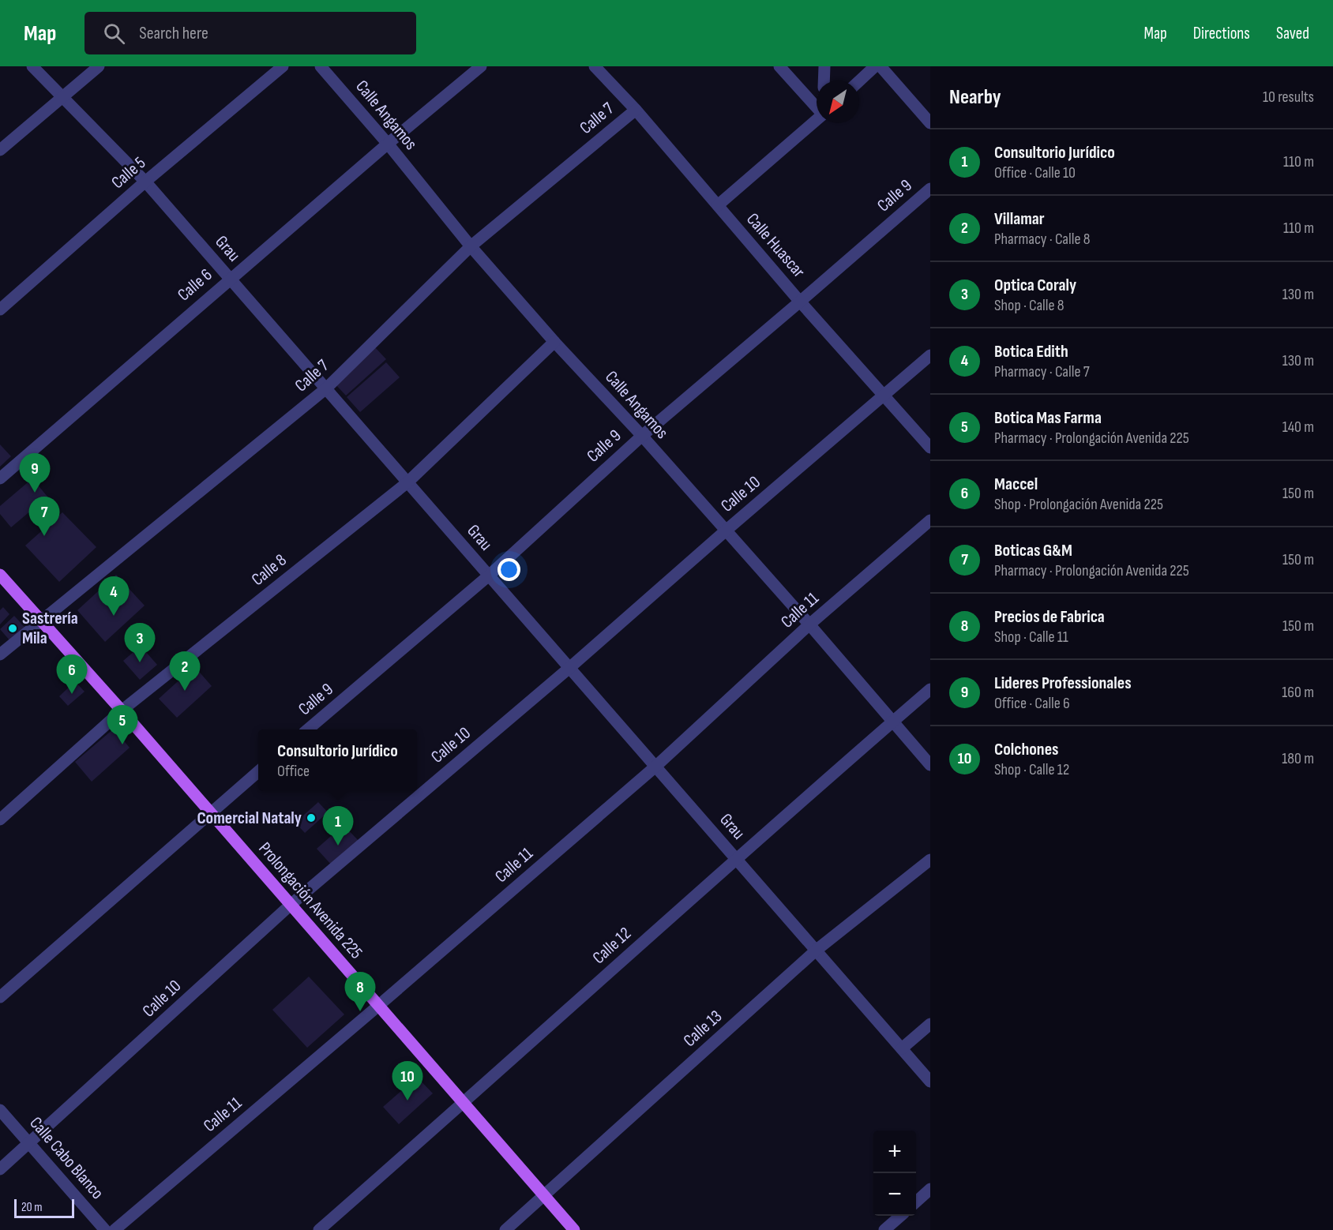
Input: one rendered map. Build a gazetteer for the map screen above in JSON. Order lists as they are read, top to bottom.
{
  "streets": {
    "main road": ["Prolongación Avenida 225"],
    "street": [
      "Calle Angamos",
      "Calle 7",
      "Calle 5",
      "Calle 9",
      "Calle Huascar",
      "Grau",
      "Calle 6",
      "Calle 10",
      "Calle 8",
      "Calle 11",
      "Calle 12",
      "Calle 13",
      "Calle Cabo Blanco"
    ]
  },
  "crossings": [
    ["Calle Angamos", "Calle 7"],
    ["Calle Angamos", "Calle 9"],
    ["Calle Angamos", "Calle 6"],
    ["Calle Angamos", "Calle 10"],
    ["Calle Angamos", "Calle 8"],
    ["Calle Angamos", "Calle 11"],
    ["Calle Angamos", "Calle 12"],
    ["Calle 7", "Calle Huascar"],
    ["Calle 7", "Grau"],
    ["Calle 7", "Prolongación Avenida 225"],
    ["Calle 5", "Grau"],
    ["Calle 9", "Calle Huascar"],
    ["Calle 9", "Grau"],
    ["Calle Huascar", "Calle 10"],
    ["Grau", "Calle 6"],
    ["Grau", "Calle 10"],
    ["Grau", "Calle 8"],
    ["Grau", "Calle 11"],
    ["Grau", "Calle 12"],
    ["Grau", "Calle 13"],
    ["Calle 10", "Prolongación Avenida 225"],
    ["Calle 10", "Calle Cabo Blanco"],
    ["Calle 8", "Prolongación Avenida 225"],
    ["Calle 11", "Prolongación Avenida 225"],
    ["Prolongación Avenida 225", "Calle 12"],
    ["Prolongación Avenida 225", "Calle 13"]
  ],
  "places": ["Sastrería Mila", "Comercial Nataly"],
  "scale_bar": "20 m",
  "north": "bottom left",
  "page": {
    "header": "Map",
    "search": "Search here",
    "nav": ["Map", "Directions", "Saved"],
    "heading": ["Nearby", "10 results"],
    "list": [
      {
        "mark": "1",
        "name": "Consultorio Jurídico",
        "note": "Office · Calle 10",
        "value": "110 m"
      },
      {
        "mark": "2",
        "name": "Villamar",
        "note": "Pharmacy · Calle 8",
        "value": "110 m"
      },
      {
        "mark": "3",
        "name": "Optica Coraly",
        "note": "Shop · Calle 8",
        "value": "130 m"
      },
      {
        "mark": "4",
        "name": "Botica Edith",
        "note": "Pharmacy · Calle 7",
        "value": "130 m"
      },
      {
        "mark": "5",
        "name": "Botica Mas Farma",
        "note": "Pharmacy · Prolongación Avenida 225",
        "value": "140 m"
      },
      {
        "mark": "6",
        "name": "Maccel",
        "note": "Shop · Prolongación Avenida 225",
        "value": "150 m"
      },
      {
        "mark": "7",
        "name": "Boticas G&M",
        "note": "Pharmacy · Prolongación Avenida 225",
        "value": "150 m"
      },
      {
        "mark": "8",
        "name": "Precios de Fabrica",
        "note": "Shop · Calle 11",
        "value": "150 m"
      },
      {
        "mark": "9",
        "name": "Lideres Professionales",
        "note": "Office · Calle 6",
        "value": "160 m"
      },
      {
        "mark": "10",
        "name": "Colchones",
        "note": "Shop · Calle 12",
        "value": "180 m"
      }
    ],
    "pins": [
      "9",
      "7",
      "4",
      "3",
      "2",
      "6",
      "5",
      "1",
      "8",
      "10"
    ],
    "popup": ["Consultorio Jurídico", "Office"],
    "map_buttons": ["+", "−"],
    "scale": "20 m"
  }
}
